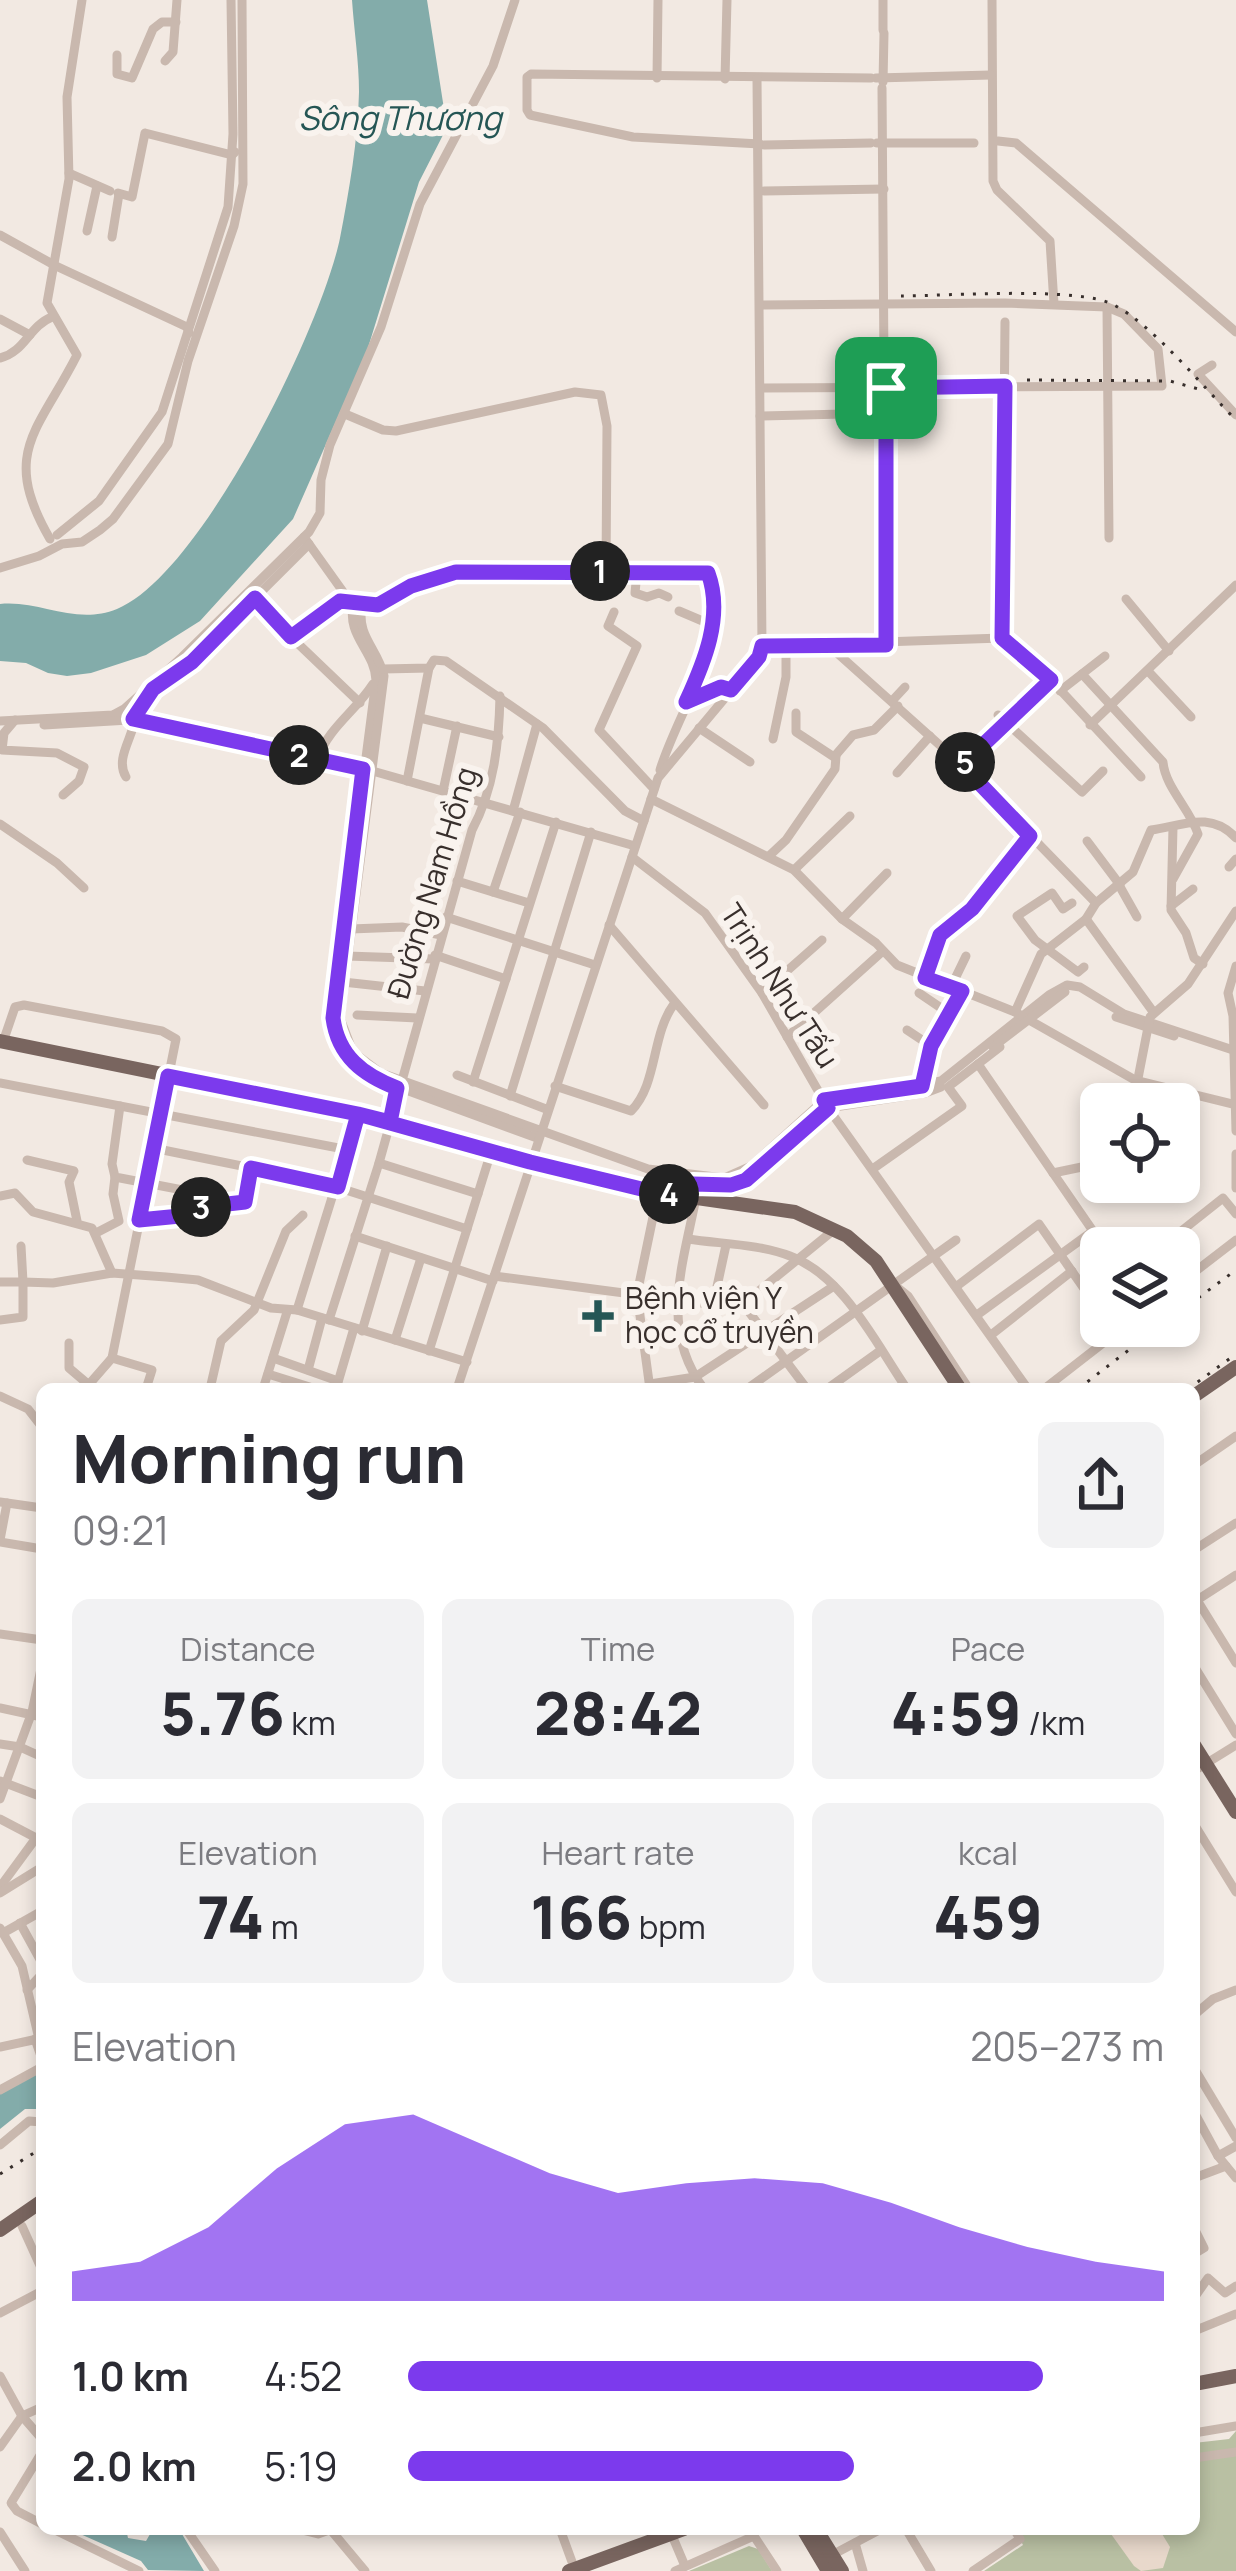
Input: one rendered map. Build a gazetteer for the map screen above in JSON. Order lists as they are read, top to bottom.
{
  "streets": {
    "street": ["Đường Nam Hồng", "Trịnh Như Tấu"]
  },
  "crossings": [
    ["Đường Nam Hồng", "Trịnh Như Tấu"]
  ],
  "water": ["Sông Thương"],
  "places": {
    "health": ["Bệnh viện Y học cổ truyền"]
  },
  "page": {
    "pins": [
      "1",
      "2",
      "5",
      "4",
      "3"
    ],
    "heading": ["Morning run", "09:21"],
    "stats": [
      ["Distance", "5.76 km"],
      ["Time", "28:42"],
      ["Pace", "4:59 /km"],
      ["Elevation", "74 m"],
      ["Heart rate", "166 bpm"],
      ["kcal", "459"]
    ],
    "chart": ["Elevation", "205–273 m"],
    "list": [
      {
        "name": "1.0 km",
        "note": "4:52"
      },
      {
        "name": "2.0 km",
        "note": "5:19"
      }
    ]
  }
}
